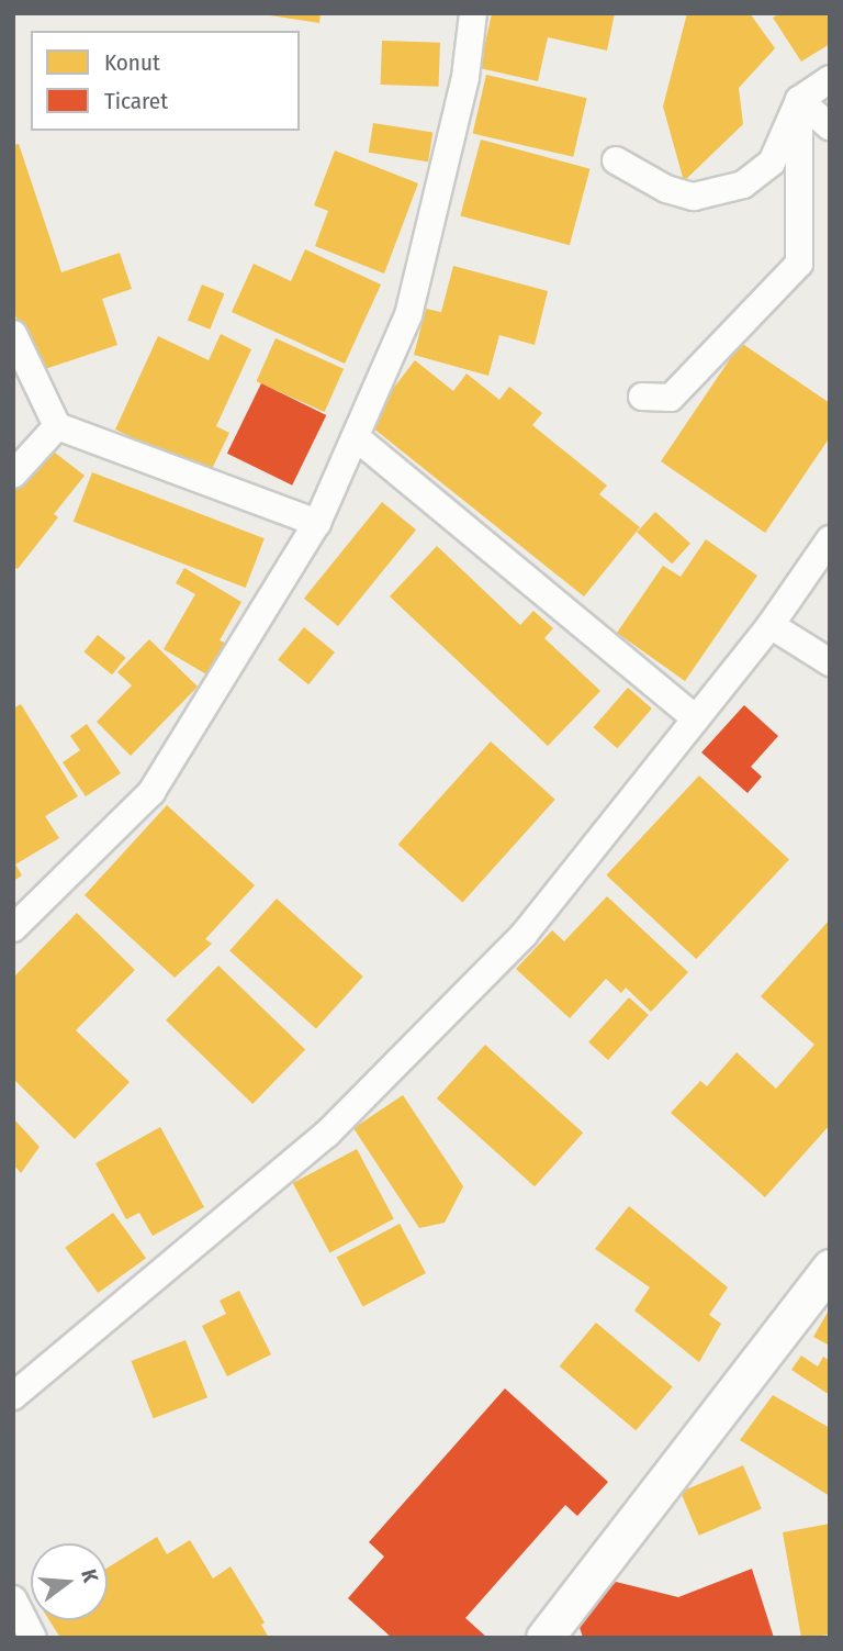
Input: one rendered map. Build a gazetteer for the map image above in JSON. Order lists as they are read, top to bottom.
{
  "legend": ["Konut", "Ticaret"],
  "north": "right"
}
